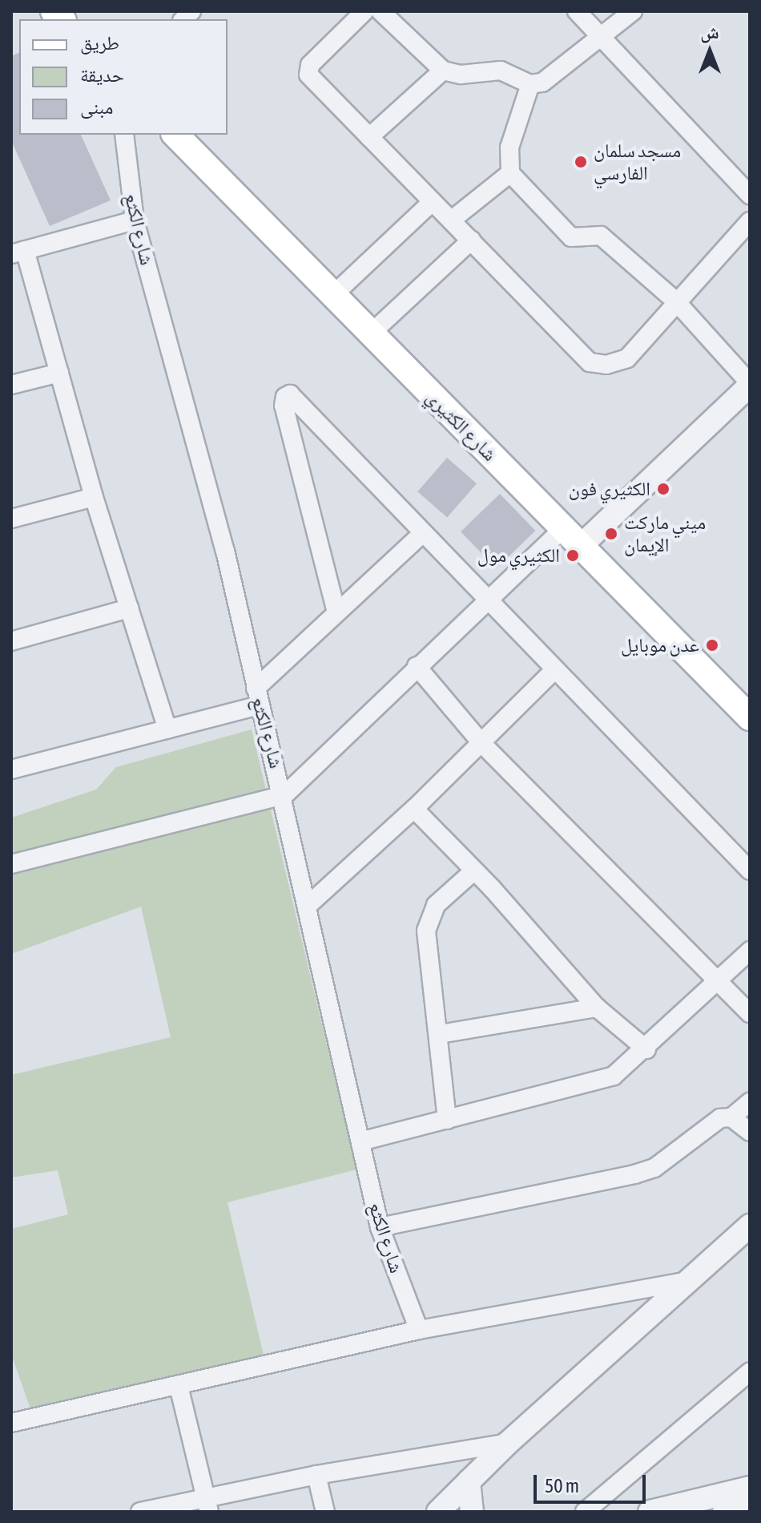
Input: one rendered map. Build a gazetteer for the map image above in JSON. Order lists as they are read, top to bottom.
{
  "streets": {
    "main road": ["شارع الكثيري"],
    "street": ["شارع الكثع"]
  },
  "places": [
    "مسجد سلمان الفارسي",
    "الكثيري فون",
    "ميني ماركت الإيمان",
    "الكثيري مول",
    "عدن موبايل"
  ],
  "legend": ["طريق", "حديقة", "مبنى"],
  "scale_bar": "50 m",
  "north": "top"
}
